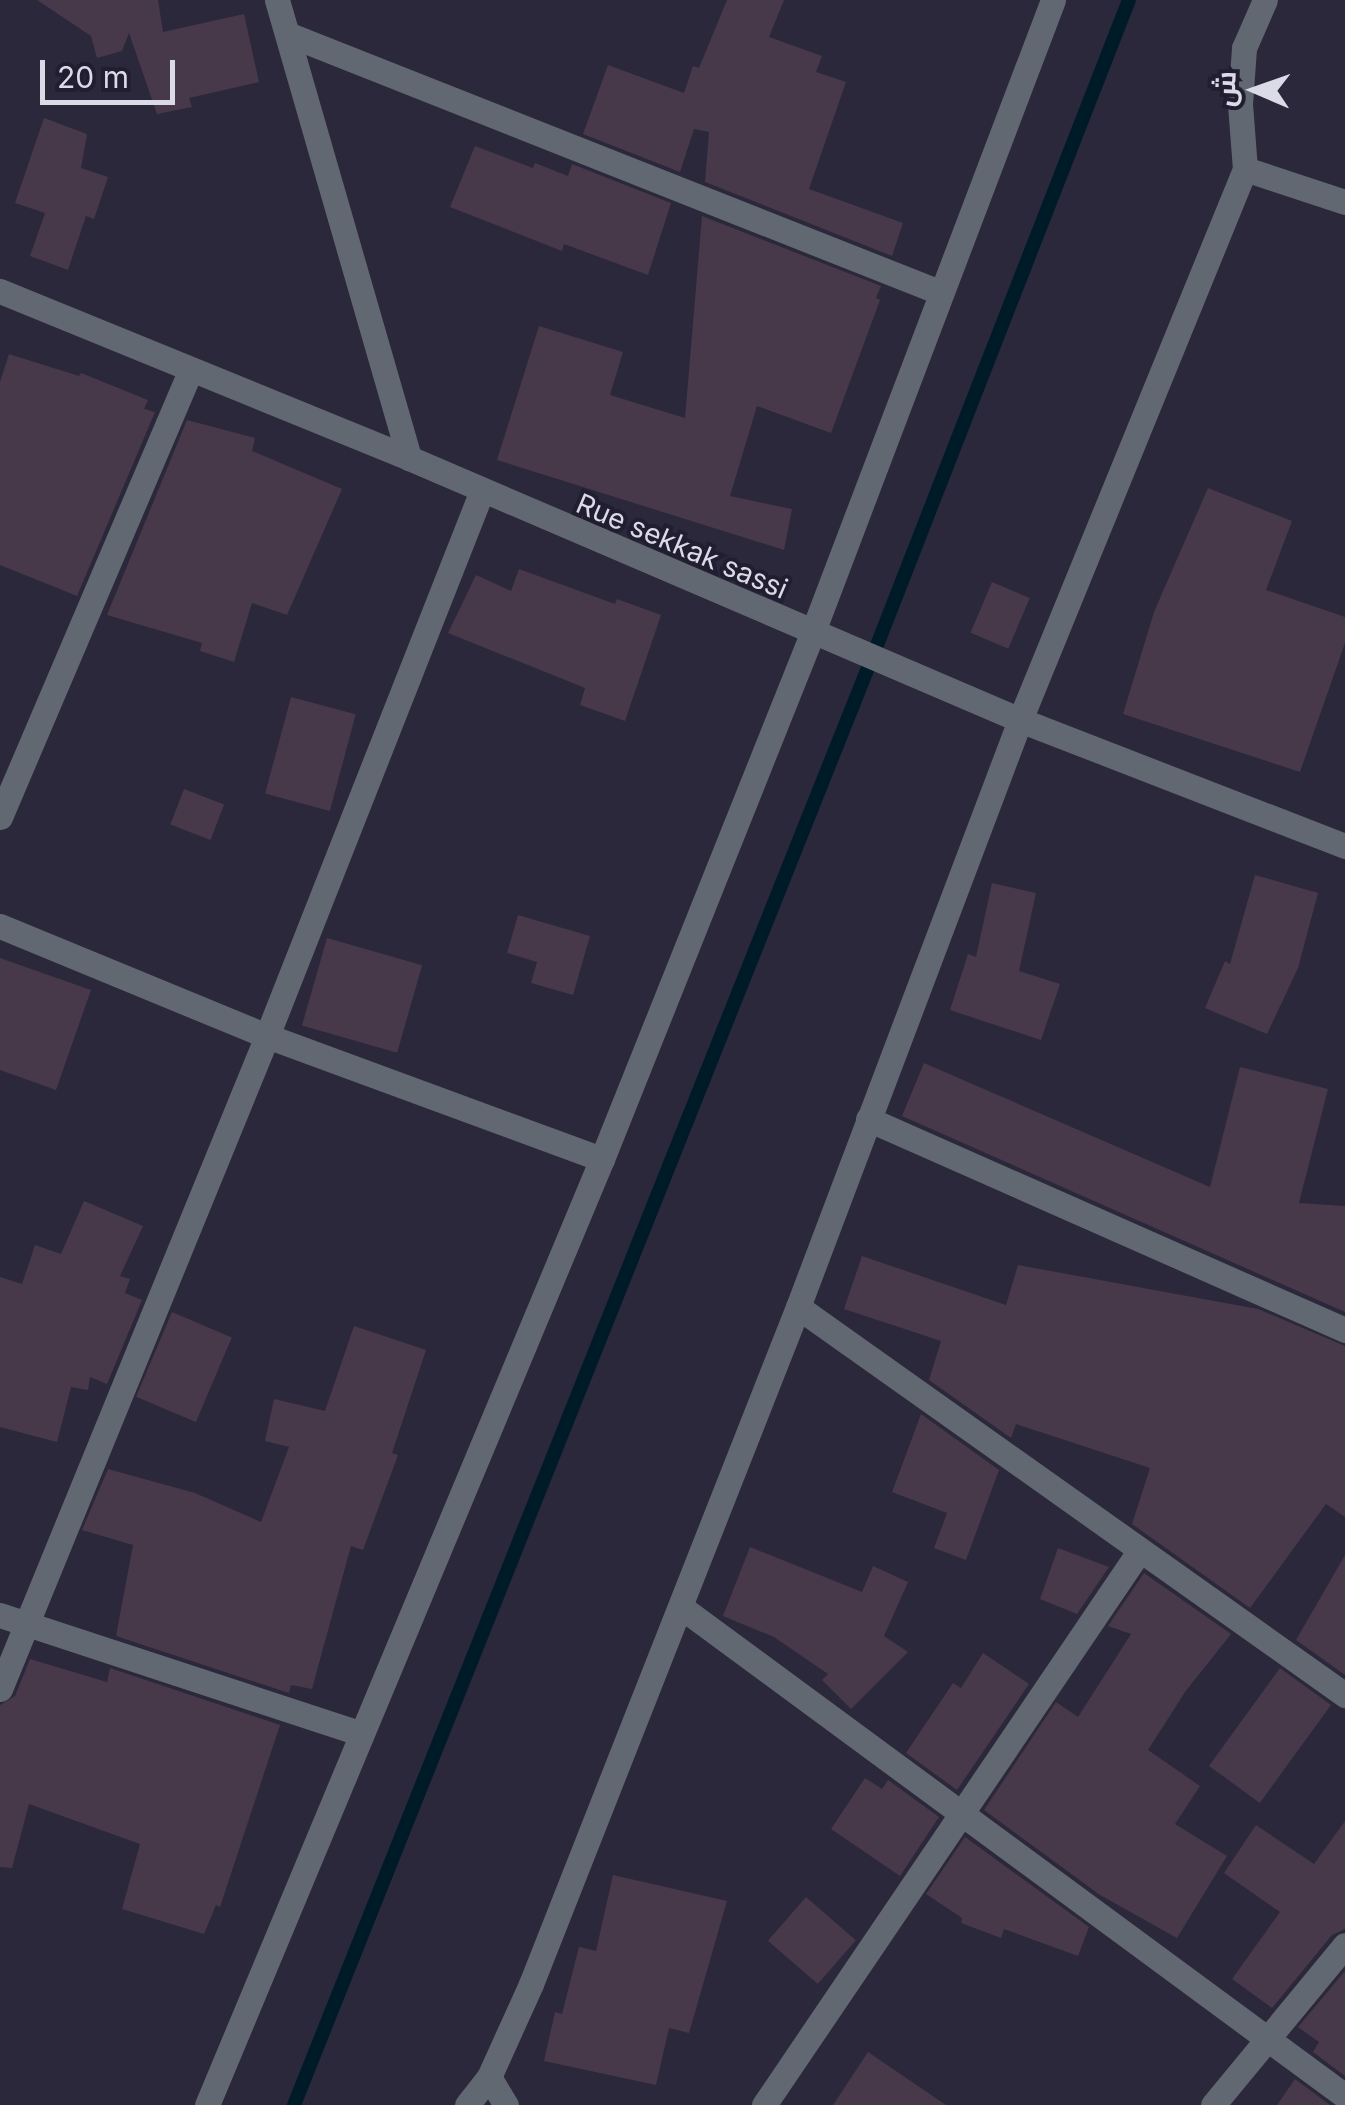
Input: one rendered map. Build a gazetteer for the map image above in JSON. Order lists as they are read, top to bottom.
{
  "streets": {
    "street": ["Rue sekkak sassi"]
  },
  "scale_bar": "20 m",
  "north": "left"
}
